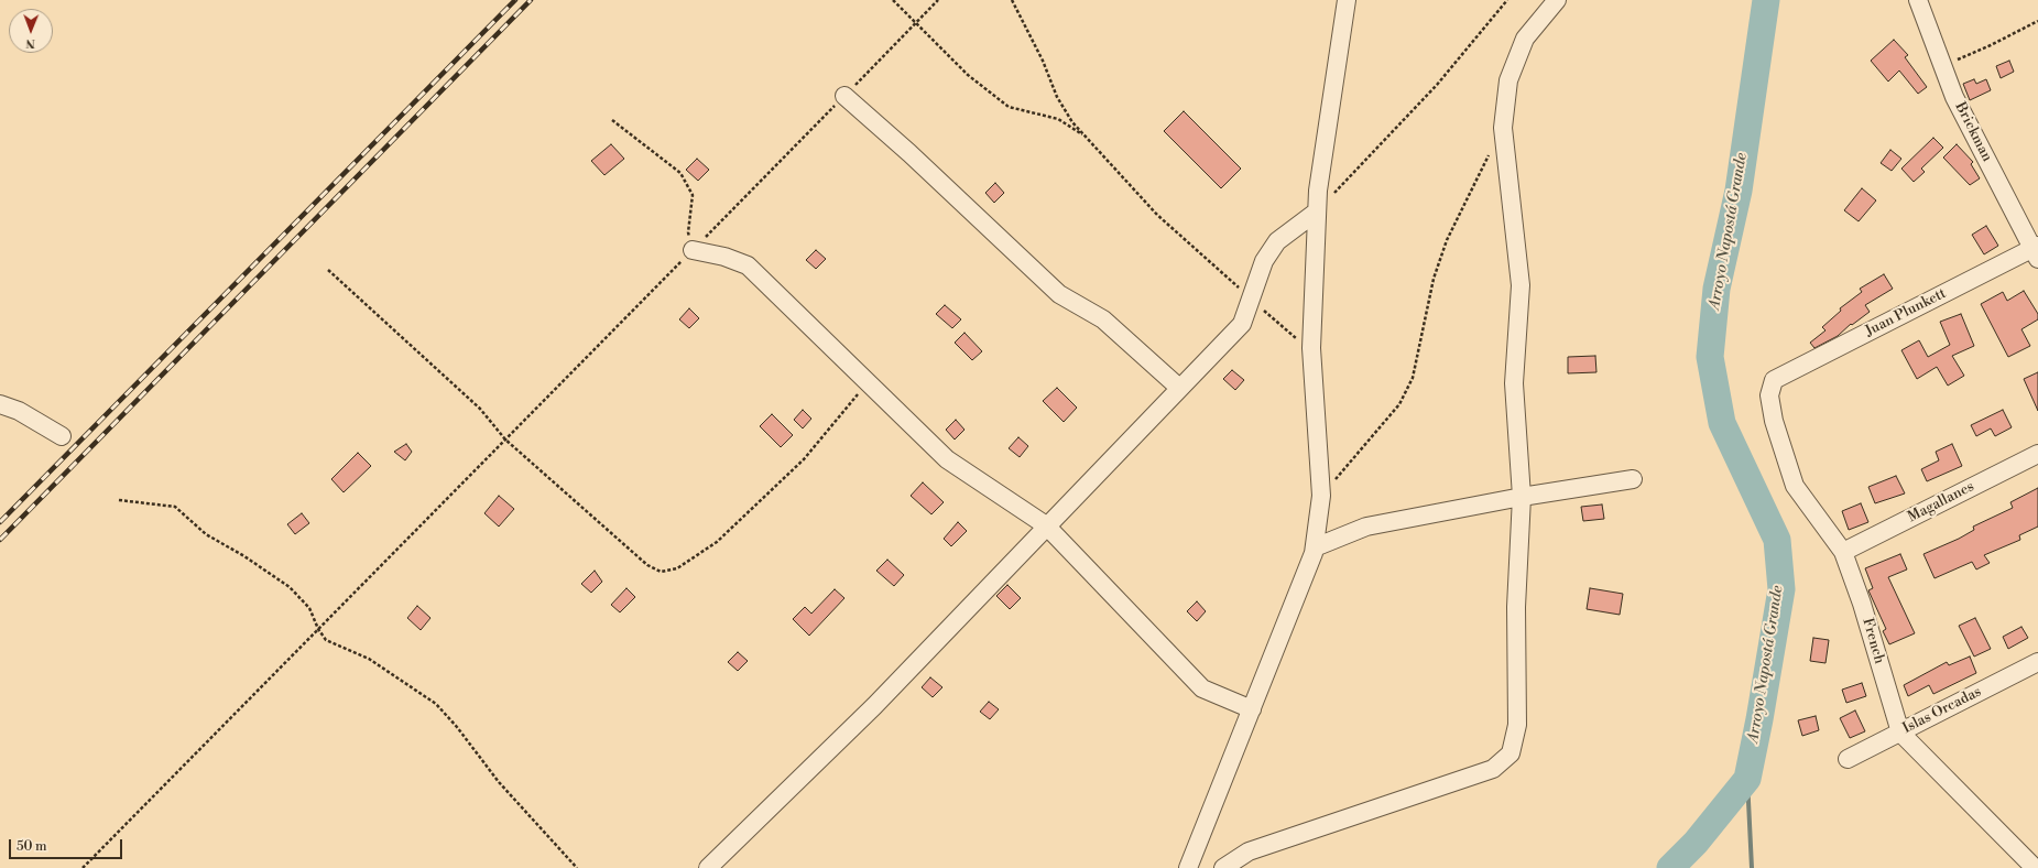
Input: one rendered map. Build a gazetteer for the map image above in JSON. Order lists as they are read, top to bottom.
{
  "streets": {
    "street": [
      "Brickman",
      "Juan Plunkett",
      "Magallanes",
      "French",
      "Islas Orcadas"
    ]
  },
  "crossings": [
    ["Brickman", "Juan Plunkett"],
    ["Juan Plunkett", "French"],
    ["Magallanes", "French"],
    ["French", "Islas Orcadas"]
  ],
  "water": ["Arroyo Napostá Grande"],
  "scale_bar": "50 m",
  "north": "bottom"
}
